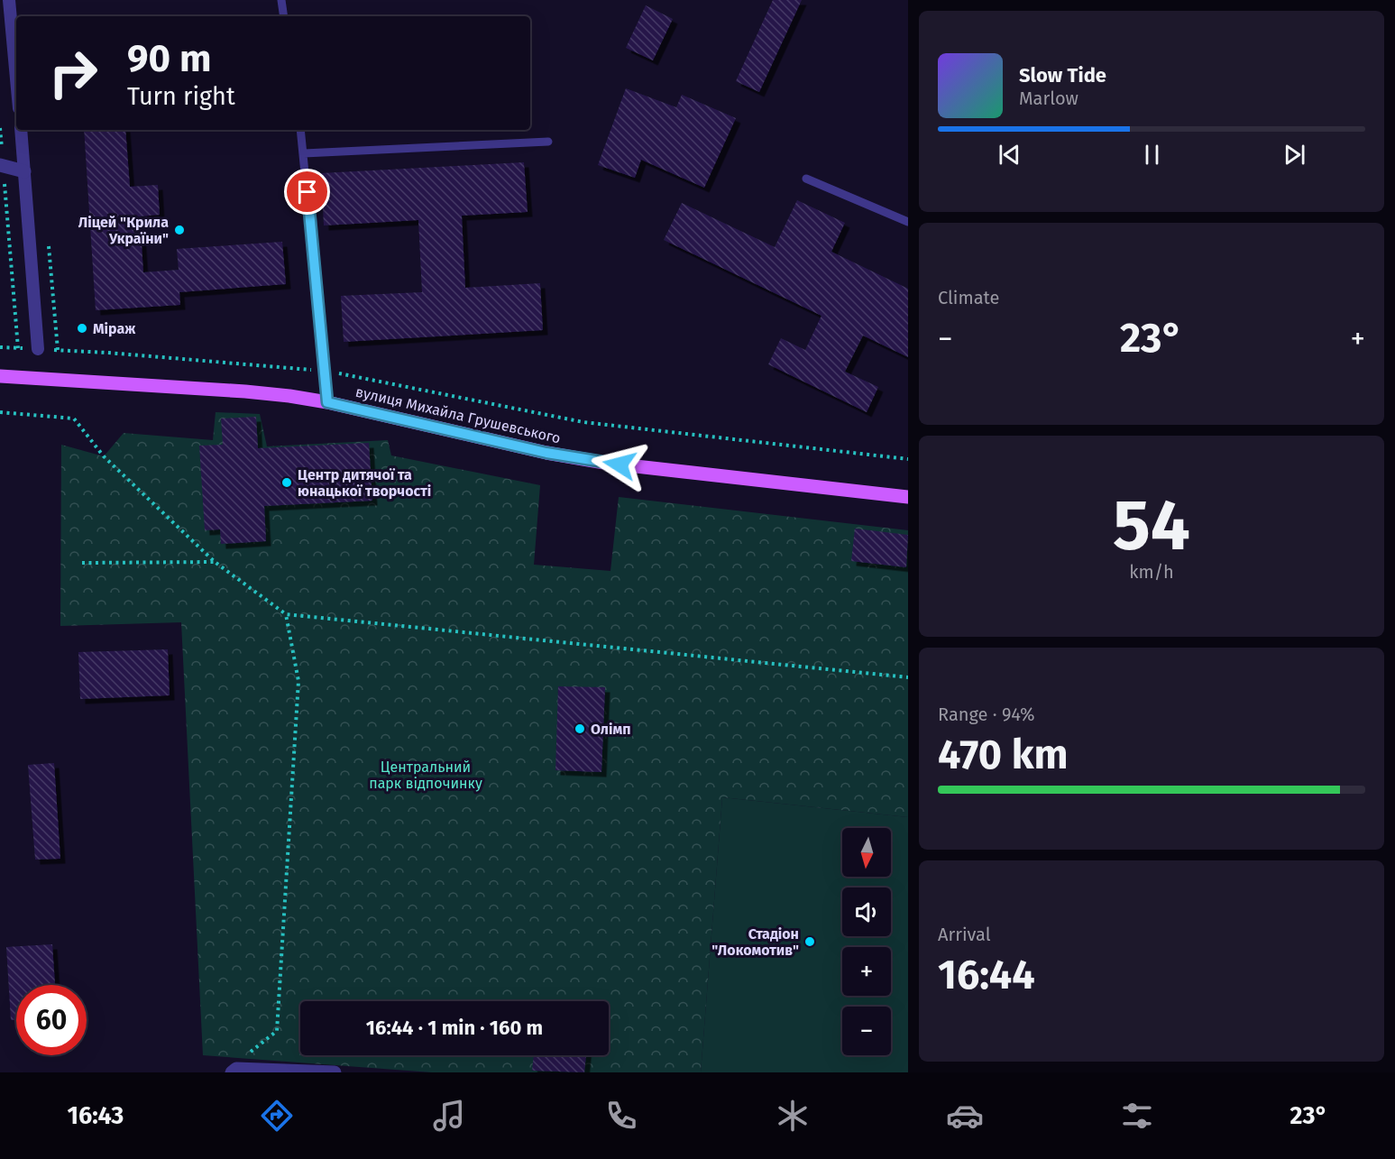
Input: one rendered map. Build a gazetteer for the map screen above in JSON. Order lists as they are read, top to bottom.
{
  "streets": {
    "main road": ["вулиця Михайла Грушевського"]
  },
  "parks": ["Центральний парк відпочинку"],
  "places": [
    "Ліцей \"Крила України\"",
    "Міраж",
    "Центр дитячої та юнацької творчості",
    "Олімп",
    "Стадіон \"Локомотив\""
  ],
  "north": "bottom",
  "page": {
    "turn": ["90 m", "Turn right"],
    "song": ["Slow Tide", "Marlow"],
    "tile": [
      "Climate",
      ["54", "km/h"],
      ["Range · 94%", "470 km"],
      ["Arrival", "16:44"]
    ],
    "heat": ["−", "23°", "+"],
    "map_buttons": ["+", "−"],
    "limit": "60",
    "trip": "16:44 · 1 min · 160 m",
    "tabs": ["16:43", "23°"]
  }
}
